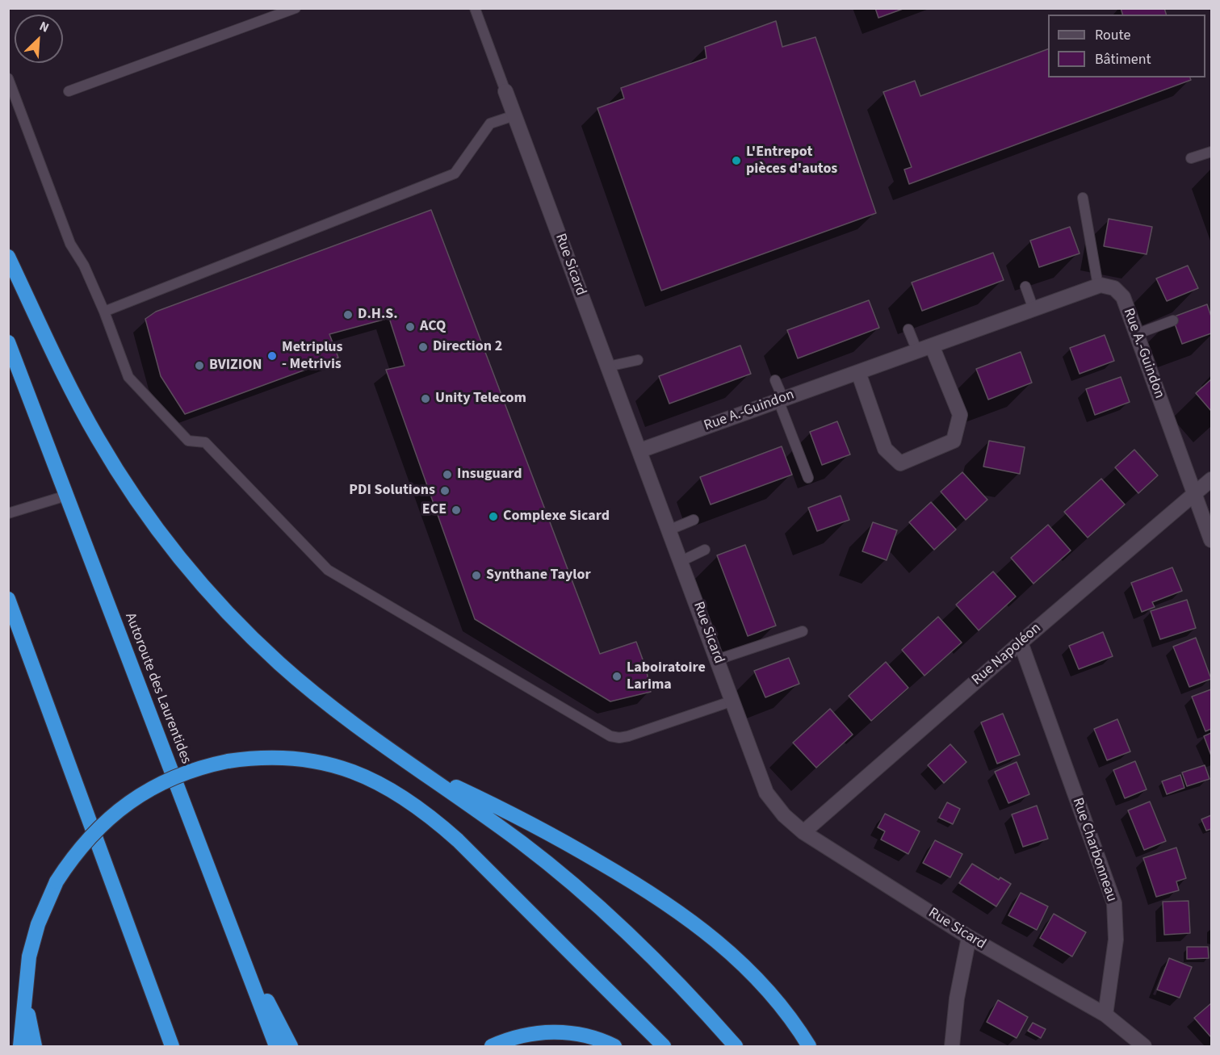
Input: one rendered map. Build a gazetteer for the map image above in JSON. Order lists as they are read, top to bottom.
{
  "streets": {
    "highway": ["Autoroute des Laurentides"],
    "street": [
      "Rue Sicard",
      "Rue A.-Guindon",
      "Rue Napoléon",
      "Rue Charbonneau"
    ]
  },
  "crossings": [
    ["Rue Sicard", "Rue A.-Guindon"],
    ["Rue Sicard", "Rue Napoléon"],
    ["Rue Sicard", "Rue Charbonneau"],
    ["Rue A.-Guindon", "Rue Napoléon"],
    ["Rue Napoléon", "Rue Charbonneau"]
  ],
  "places": [
    "L'Entrepot pièces d'autos",
    "D.H.S.",
    "ACQ",
    "Direction 2",
    "Metriplus - Metrivis",
    "BVIZION",
    "Unity Telecom",
    "Insuguard",
    "PDI Solutions",
    "ECE",
    "Complexe Sicard",
    "Synthane Taylor",
    "Laboiratoire Larima"
  ],
  "legend": ["Route", "Bâtiment"],
  "north": "top right"
}
